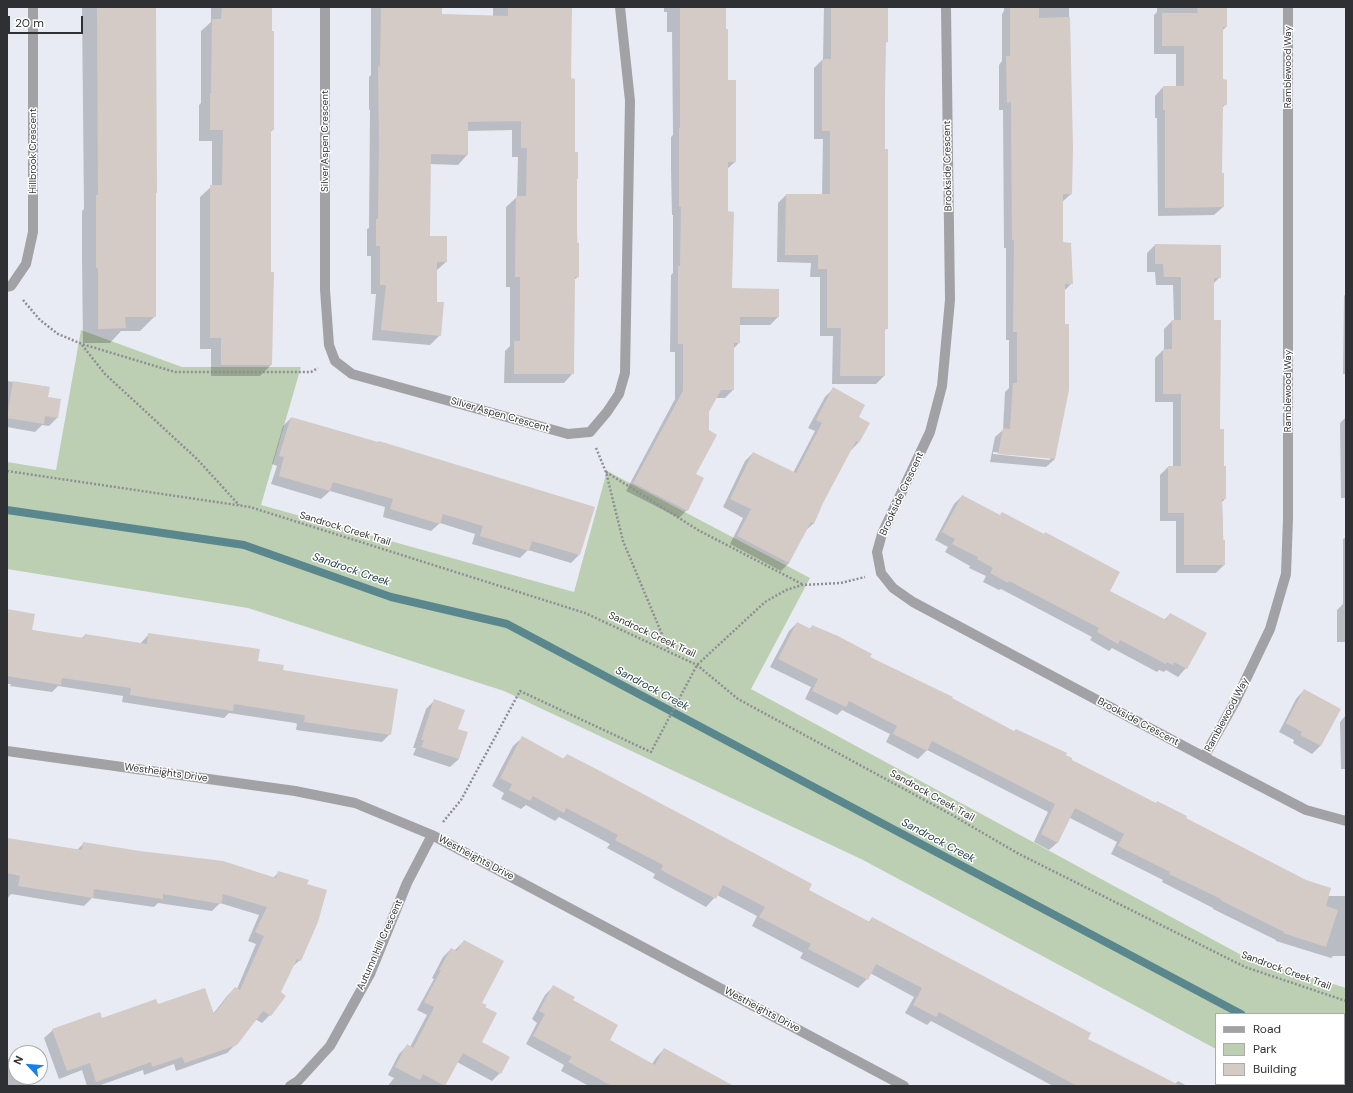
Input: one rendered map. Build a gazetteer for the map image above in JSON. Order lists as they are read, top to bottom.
{
  "streets": {
    "street": [
      "Ramblewood Way",
      "Silver Aspen Crescent",
      "Hillbrook Crescent",
      "Brookside Crescent",
      "Westheights Drive",
      "Autumn Hill Crescent"
    ],
    "path": ["Sandrock Creek Trail"]
  },
  "crossings": [
    ["Ramblewood Way", "Brookside Crescent"],
    ["Westheights Drive", "Autumn Hill Crescent"]
  ],
  "water": ["Sandrock Creek"],
  "legend": ["Road", "Park", "Building"],
  "scale_bar": "20 m",
  "north": "top left"
}
